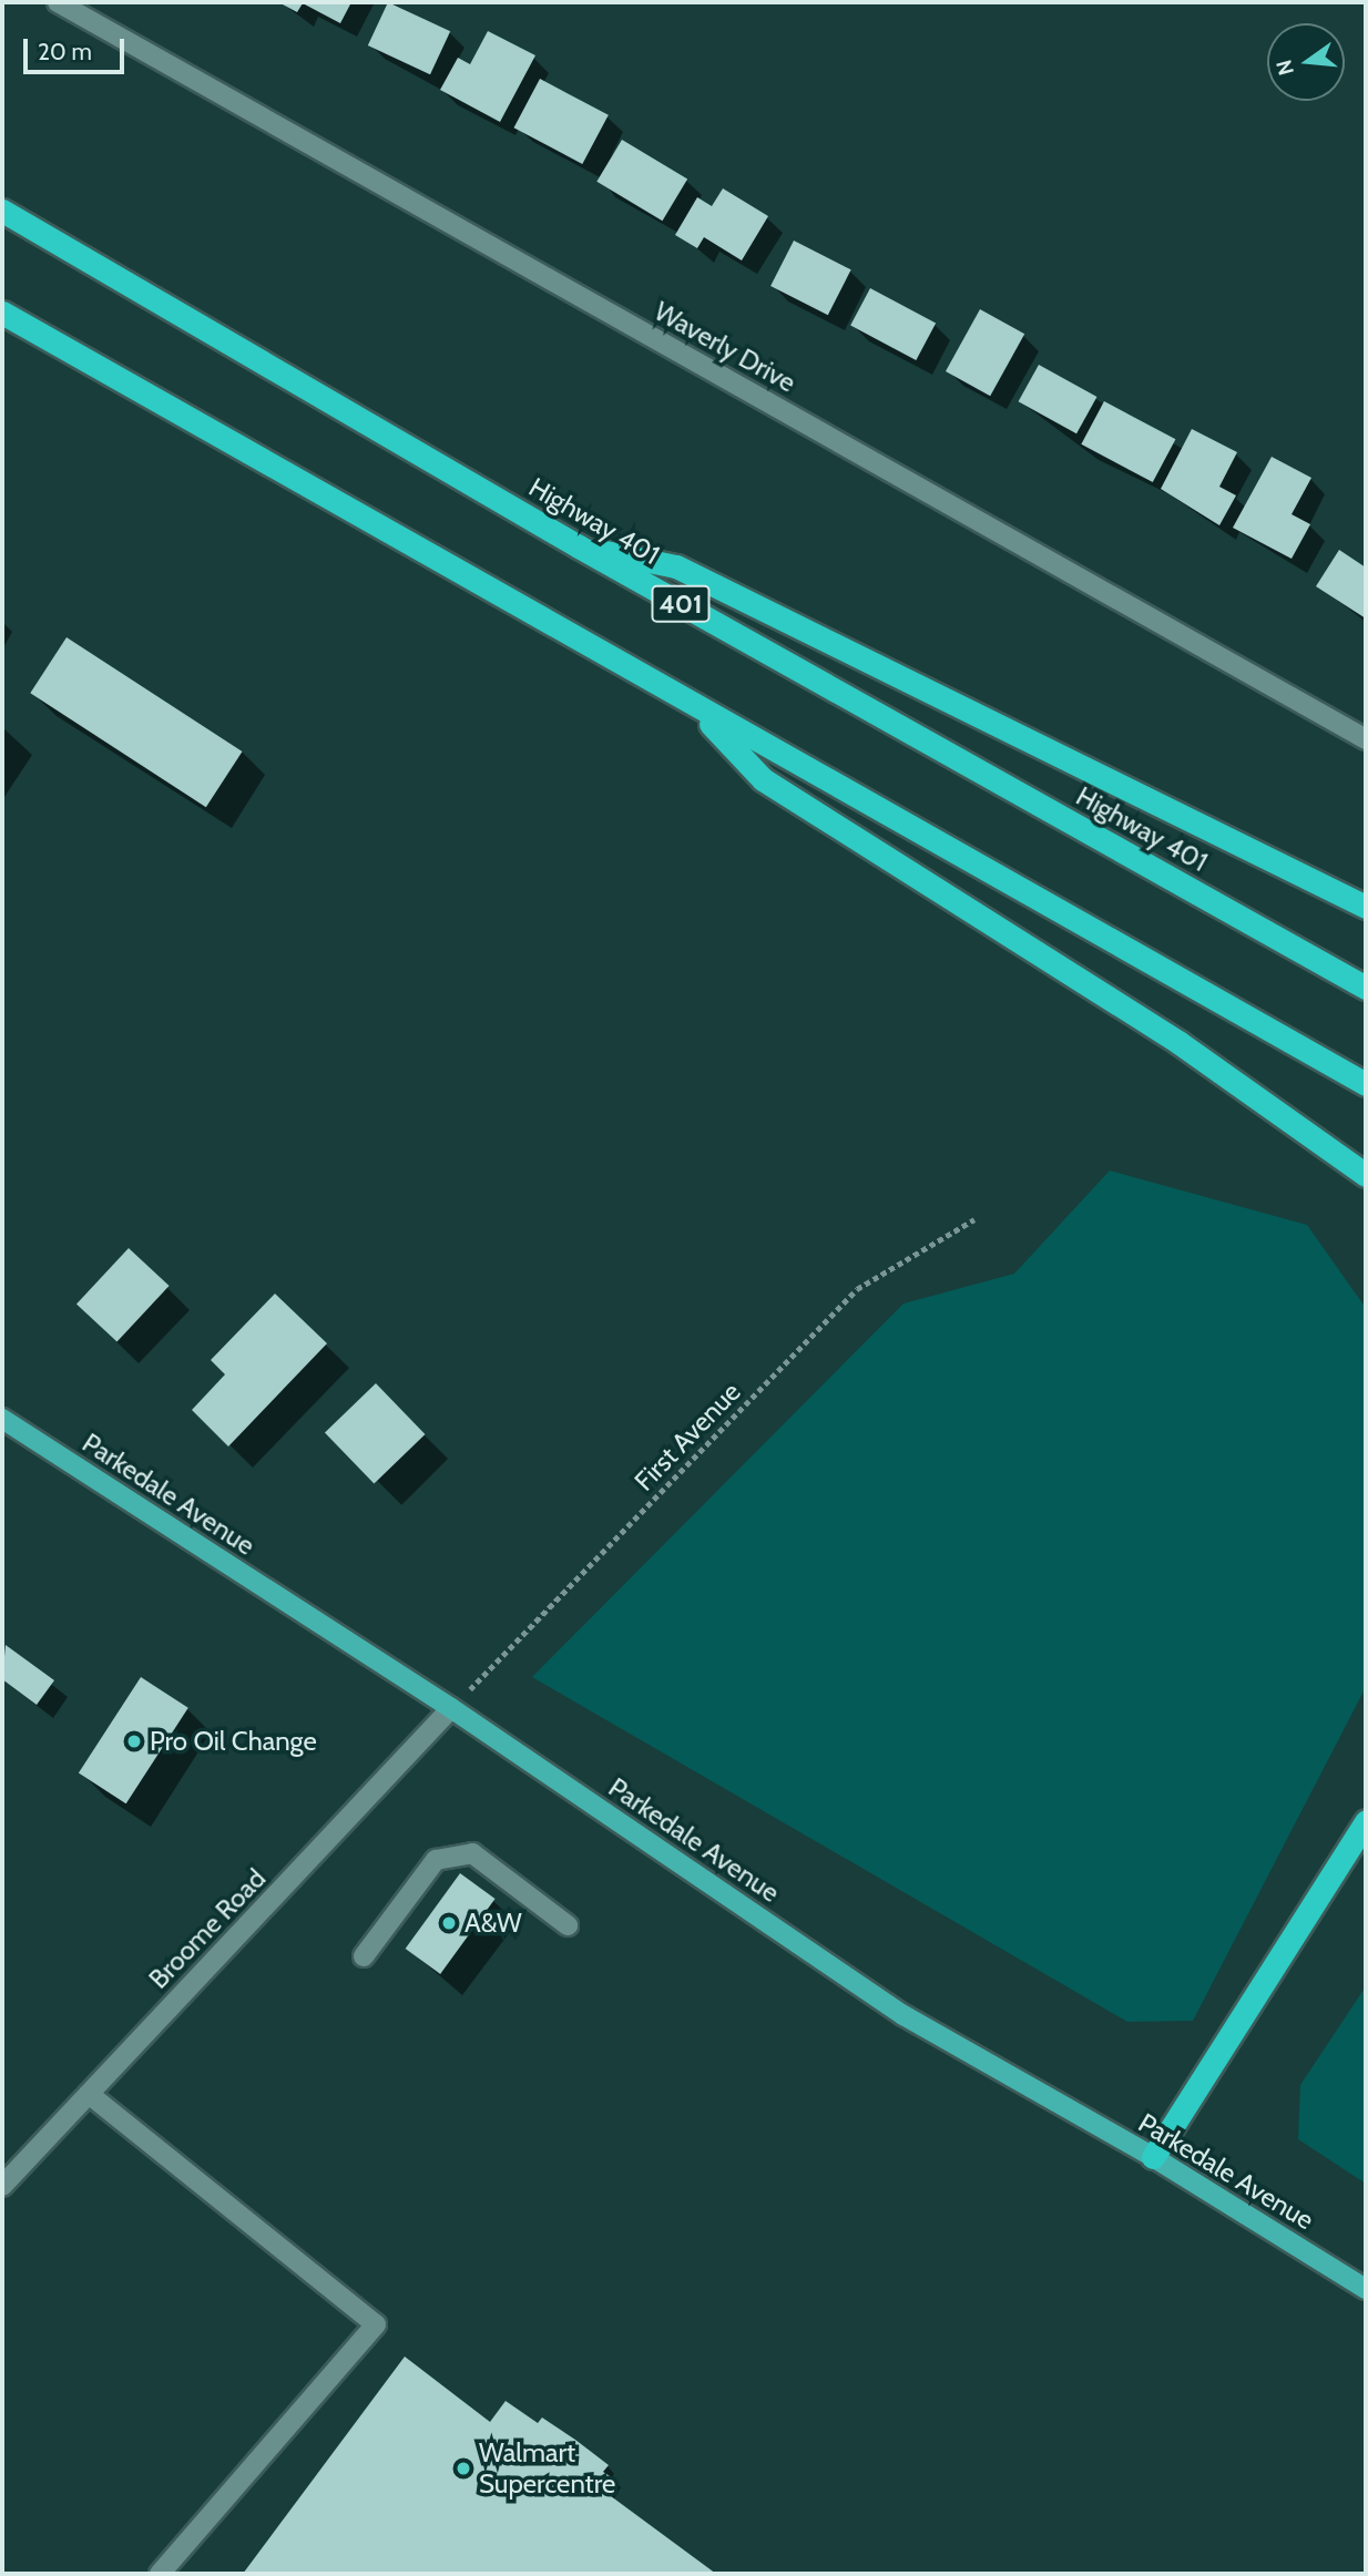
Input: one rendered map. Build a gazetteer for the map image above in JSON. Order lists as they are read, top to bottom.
{
  "streets": {
    "highway": ["Highway 401", "401"],
    "main road": ["Parkedale Avenue"],
    "street": ["Waverly Drive", "Broome Road"],
    "path": ["First Avenue"]
  },
  "crossings": [
    ["First Avenue", "Parkedale Avenue"],
    ["First Avenue", "Broome Road"],
    ["Parkedale Avenue", "Broome Road"]
  ],
  "places": ["Pro Oil Change", "A&W", "Walmart Supercentre"],
  "scale_bar": "20 m",
  "north": "left"
}
